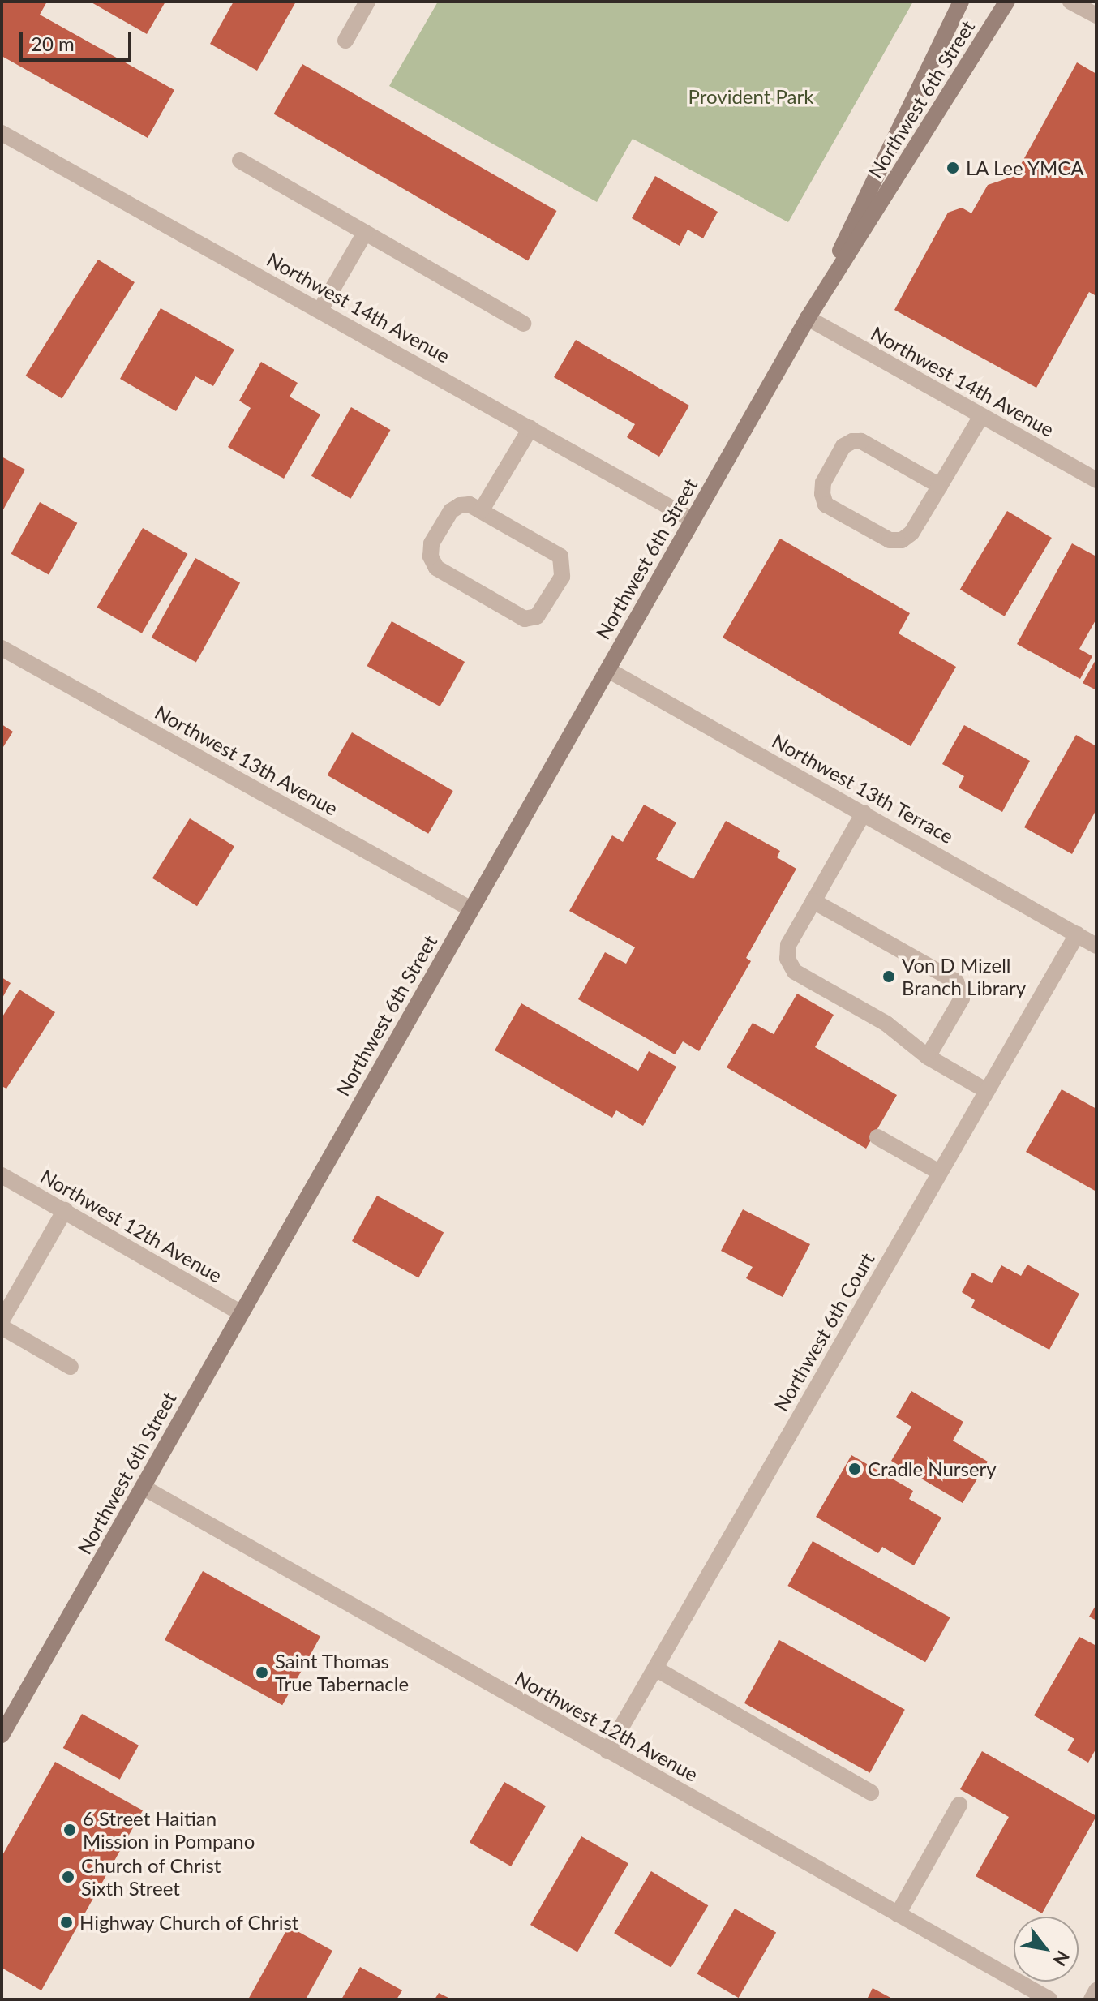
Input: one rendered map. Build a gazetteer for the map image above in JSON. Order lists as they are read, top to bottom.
{
  "streets": {
    "street": [
      "Northwest 6th Street",
      "Northwest 14th Avenue",
      "Northwest 13th Avenue",
      "Northwest 13th Terrace",
      "Northwest 12th Avenue",
      "Northwest 6th Court"
    ]
  },
  "crossings": [
    ["Northwest 6th Street", "Northwest 14th Avenue"],
    ["Northwest 6th Street", "Northwest 13th Avenue"],
    ["Northwest 6th Street", "Northwest 13th Terrace"],
    ["Northwest 6th Street", "Northwest 12th Avenue"],
    ["Northwest 13th Terrace", "Northwest 6th Court"],
    ["Northwest 12th Avenue", "Northwest 6th Court"]
  ],
  "parks": ["Provident Park"],
  "places": [
    "LA Lee YMCA",
    "Von D Mizell Branch Library",
    "Cradle Nursery",
    "Saint Thomas True Tabernacle",
    "6 Street Haitian Mission in Pompano",
    "Church of Christ Sixth Street",
    "Highway Church of Christ"
  ],
  "scale_bar": "20 m",
  "north": "bottom right"
}
